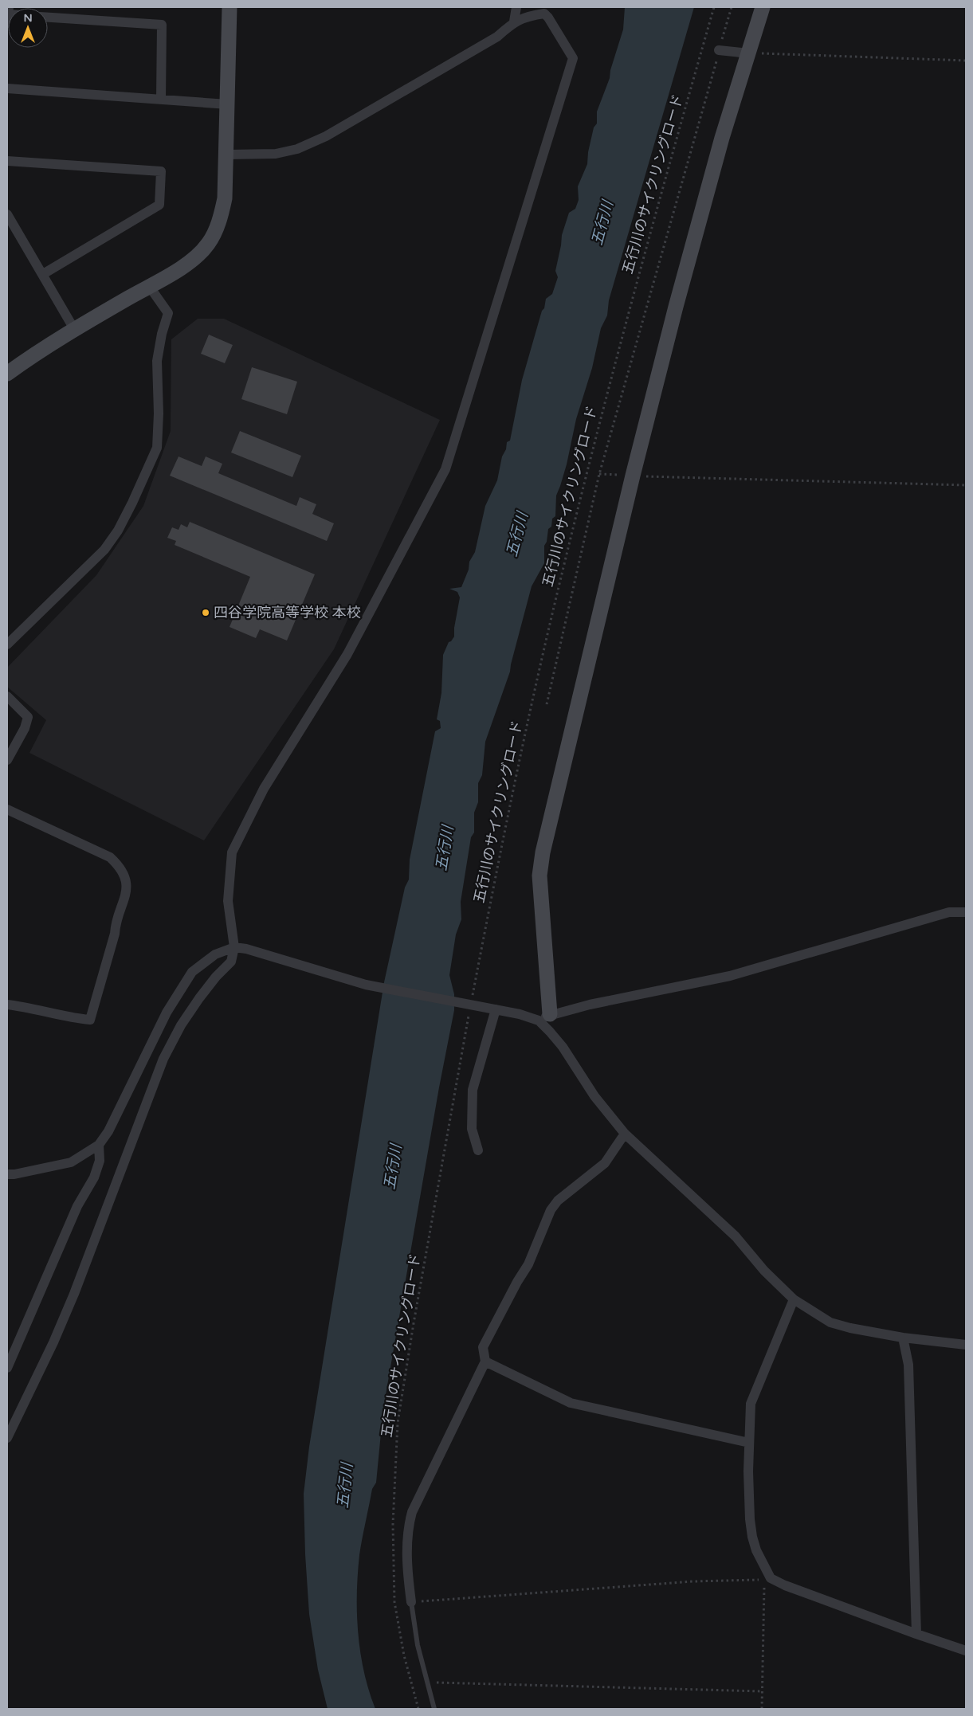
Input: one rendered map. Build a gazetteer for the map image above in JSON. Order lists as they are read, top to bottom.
{
  "streets": {
    "path": ["五行川のサイクリングロード"]
  },
  "water": ["五行川"],
  "places": ["四谷学院高等学校 本校"],
  "north": "top"
}
